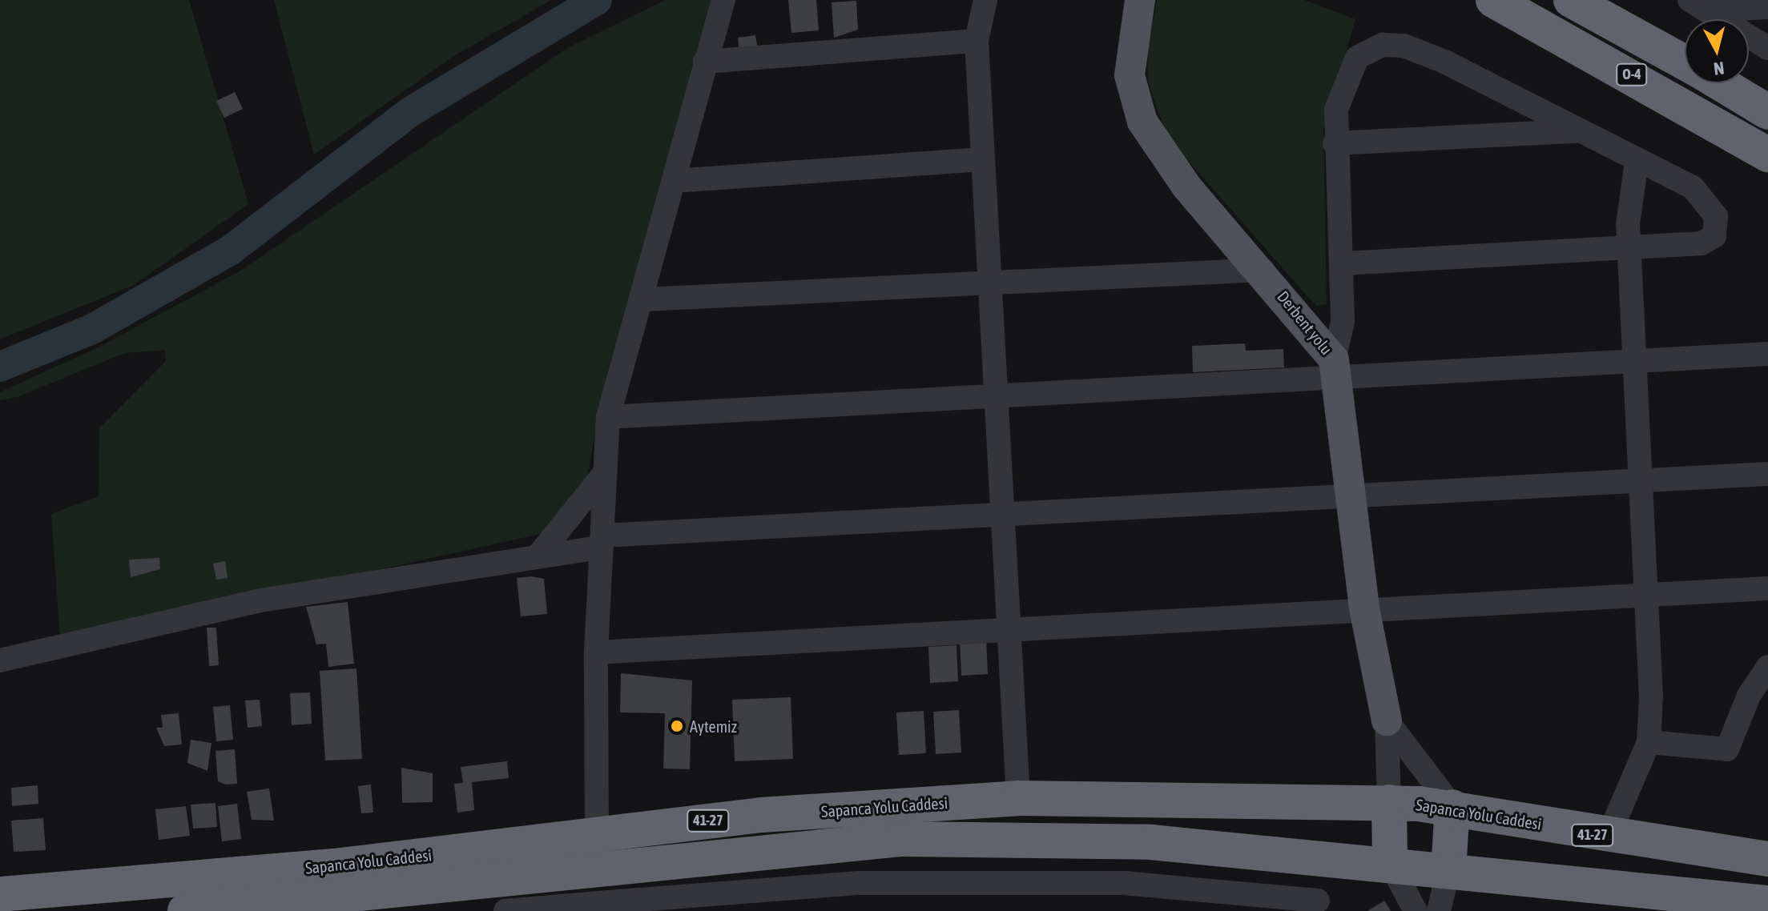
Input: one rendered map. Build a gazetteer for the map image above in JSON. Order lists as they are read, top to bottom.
{
  "streets": {
    "highway": ["O-4", "Sapanca Yolu Caddesi", "41-27"],
    "main road": ["Derbent yolu"]
  },
  "places": ["Aytemiz"],
  "north": "bottom"
}
